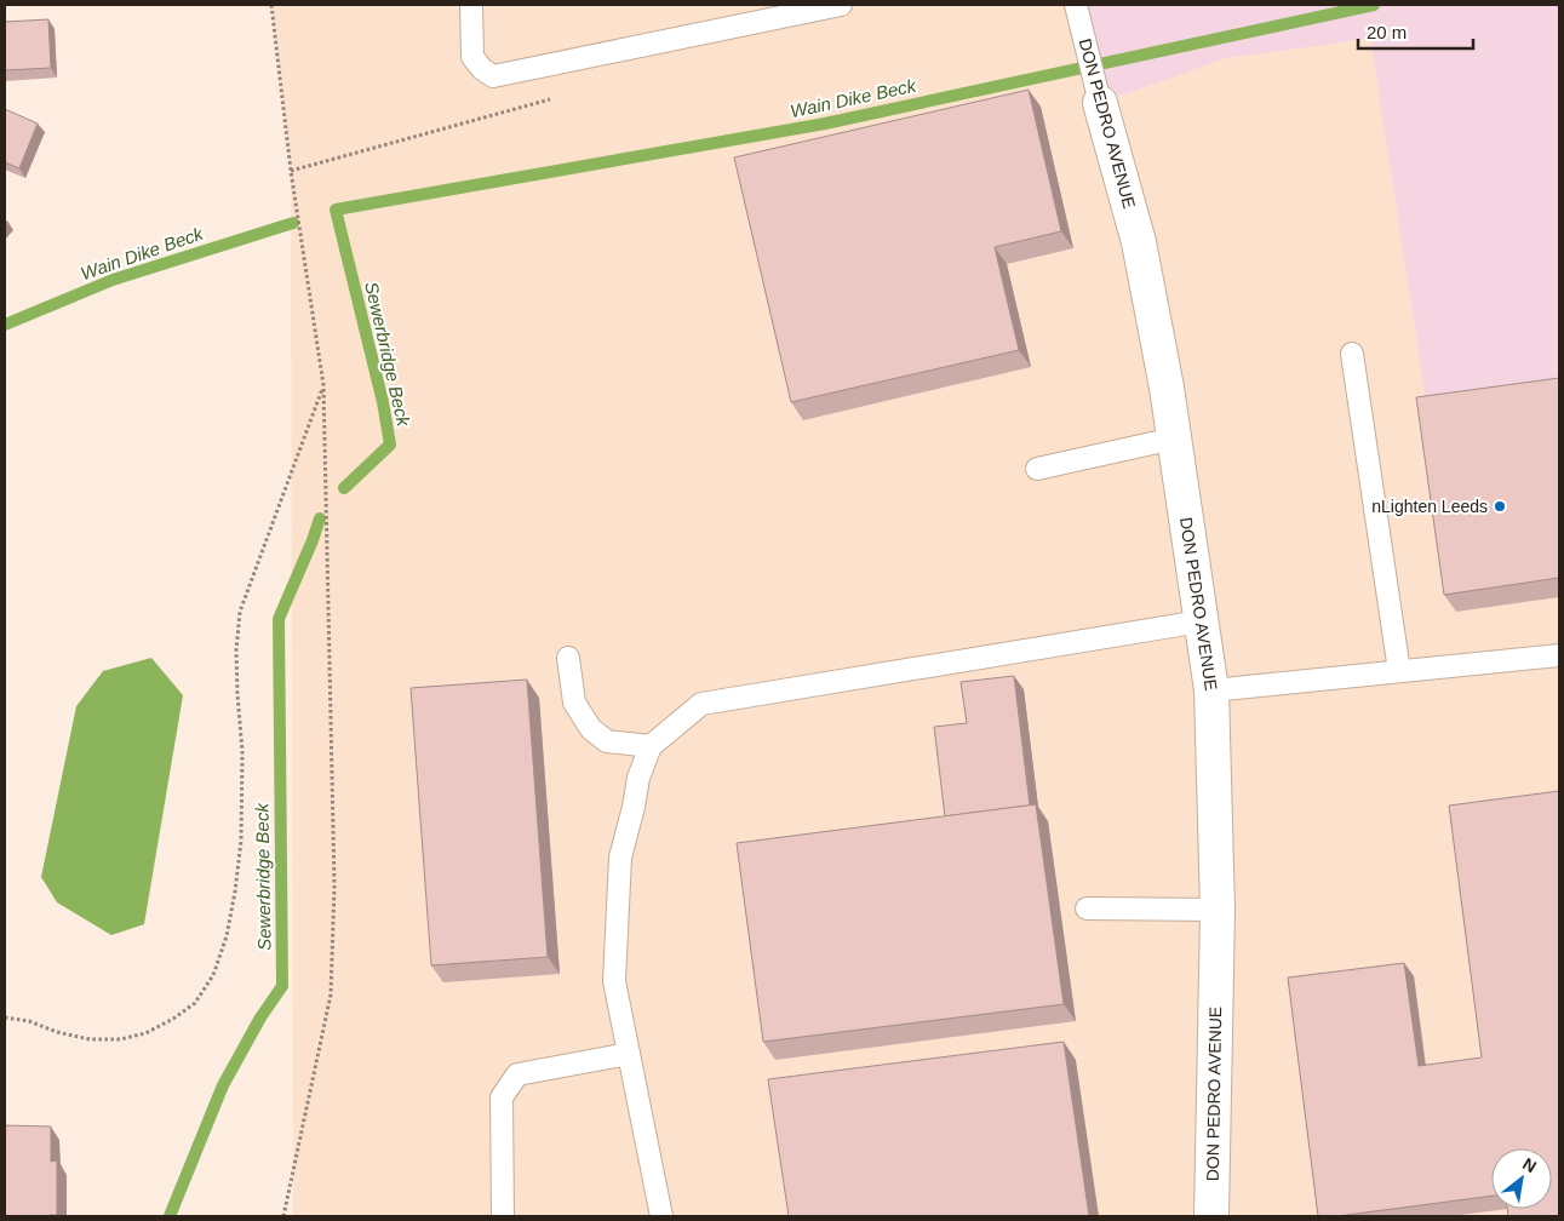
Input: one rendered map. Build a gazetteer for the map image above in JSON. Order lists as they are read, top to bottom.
{
  "streets": {
    "street": ["DON PEDRO AVENUE"]
  },
  "water": ["Wain Dike Beck", "Sewerbridge Beck"],
  "places": ["nLighten Leeds"],
  "scale_bar": "20 m",
  "north": "top right"
}
